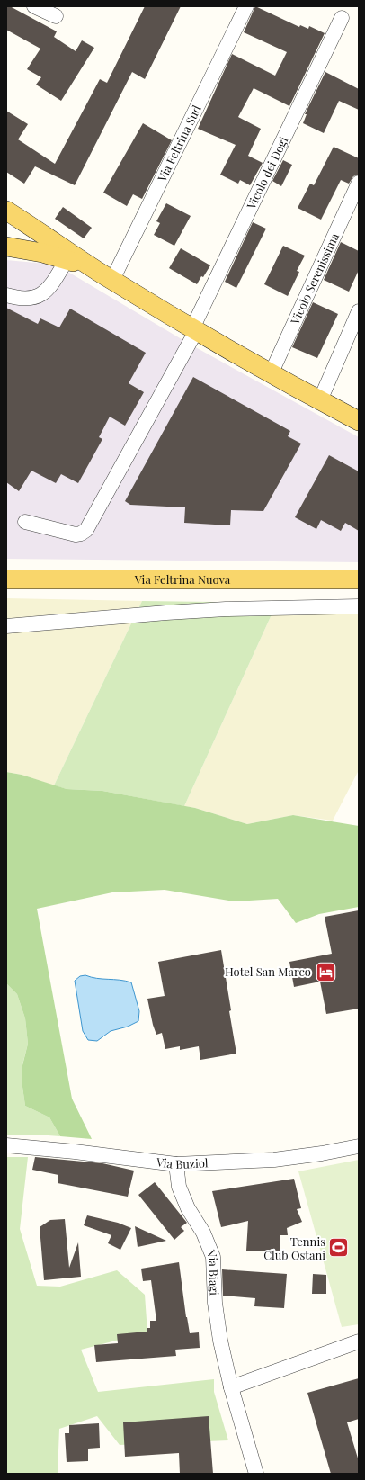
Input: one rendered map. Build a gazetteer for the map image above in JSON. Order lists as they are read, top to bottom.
{
  "streets": {
    "main road": ["Via Feltrina Nuova"],
    "street": [
      "Via Feltrina Sud",
      "Vicolo dei Dogi",
      "Vicolo Serenissima",
      "Via Buziol",
      "Via Biagi"
    ]
  },
  "crossings": [
    ["Via Buziol", "Via Biagi"]
  ],
  "places": {
    "hotel": ["Hotel San Marco"],
    "sports": ["Tennis Club Ostani"]
  }
}
